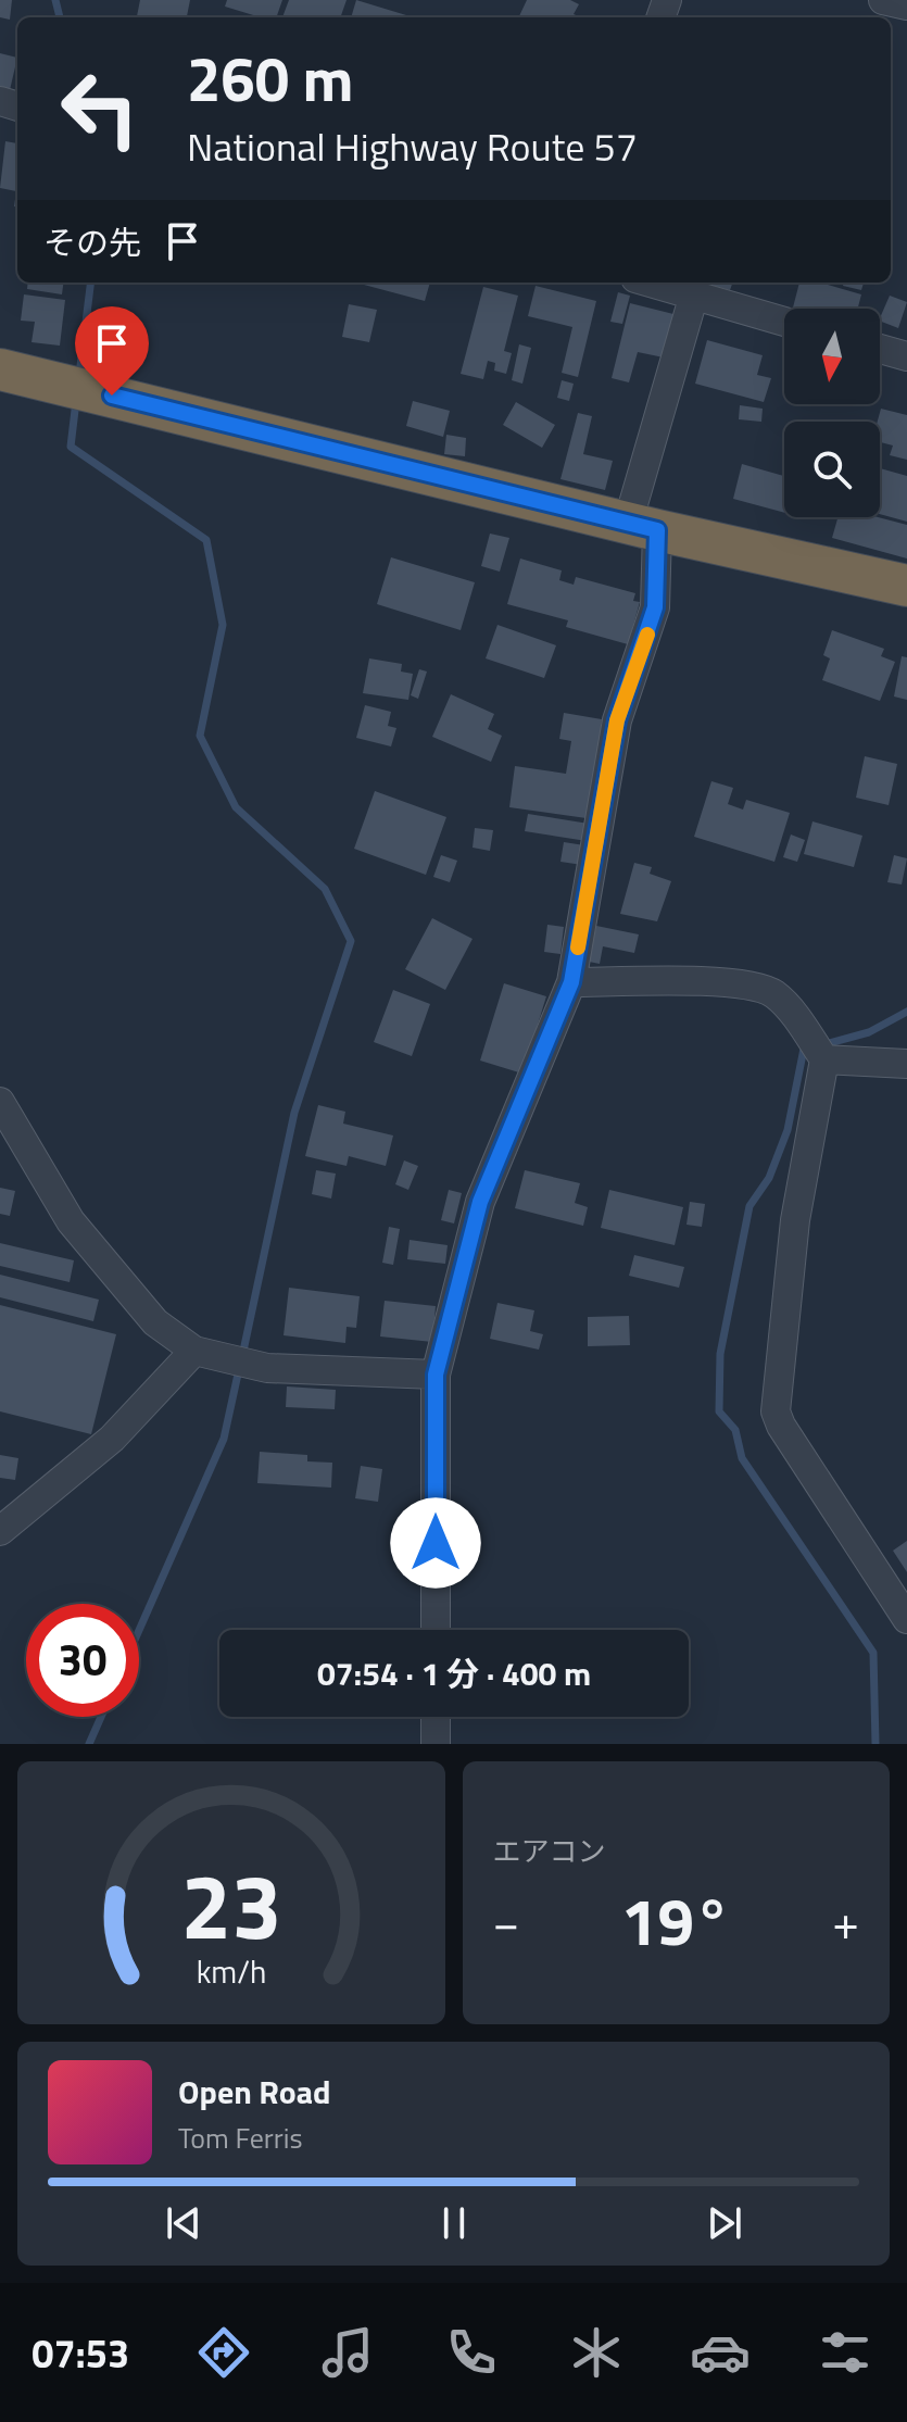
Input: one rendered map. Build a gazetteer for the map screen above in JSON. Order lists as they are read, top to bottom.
{
  "north": "bottom",
  "page": {
    "turn": ["260 m", "National Highway Route 57"],
    "then": "その先",
    "limit": "30",
    "trip": "07:54 · 1 分 · 400 m",
    "tile": "エアコン",
    "heat": ["−", "19°", "+"],
    "song": ["Open Road", "Tom Ferris"],
    "tabs": "07:53",
    "gauge": ["23", "km/h"]
  }
}
